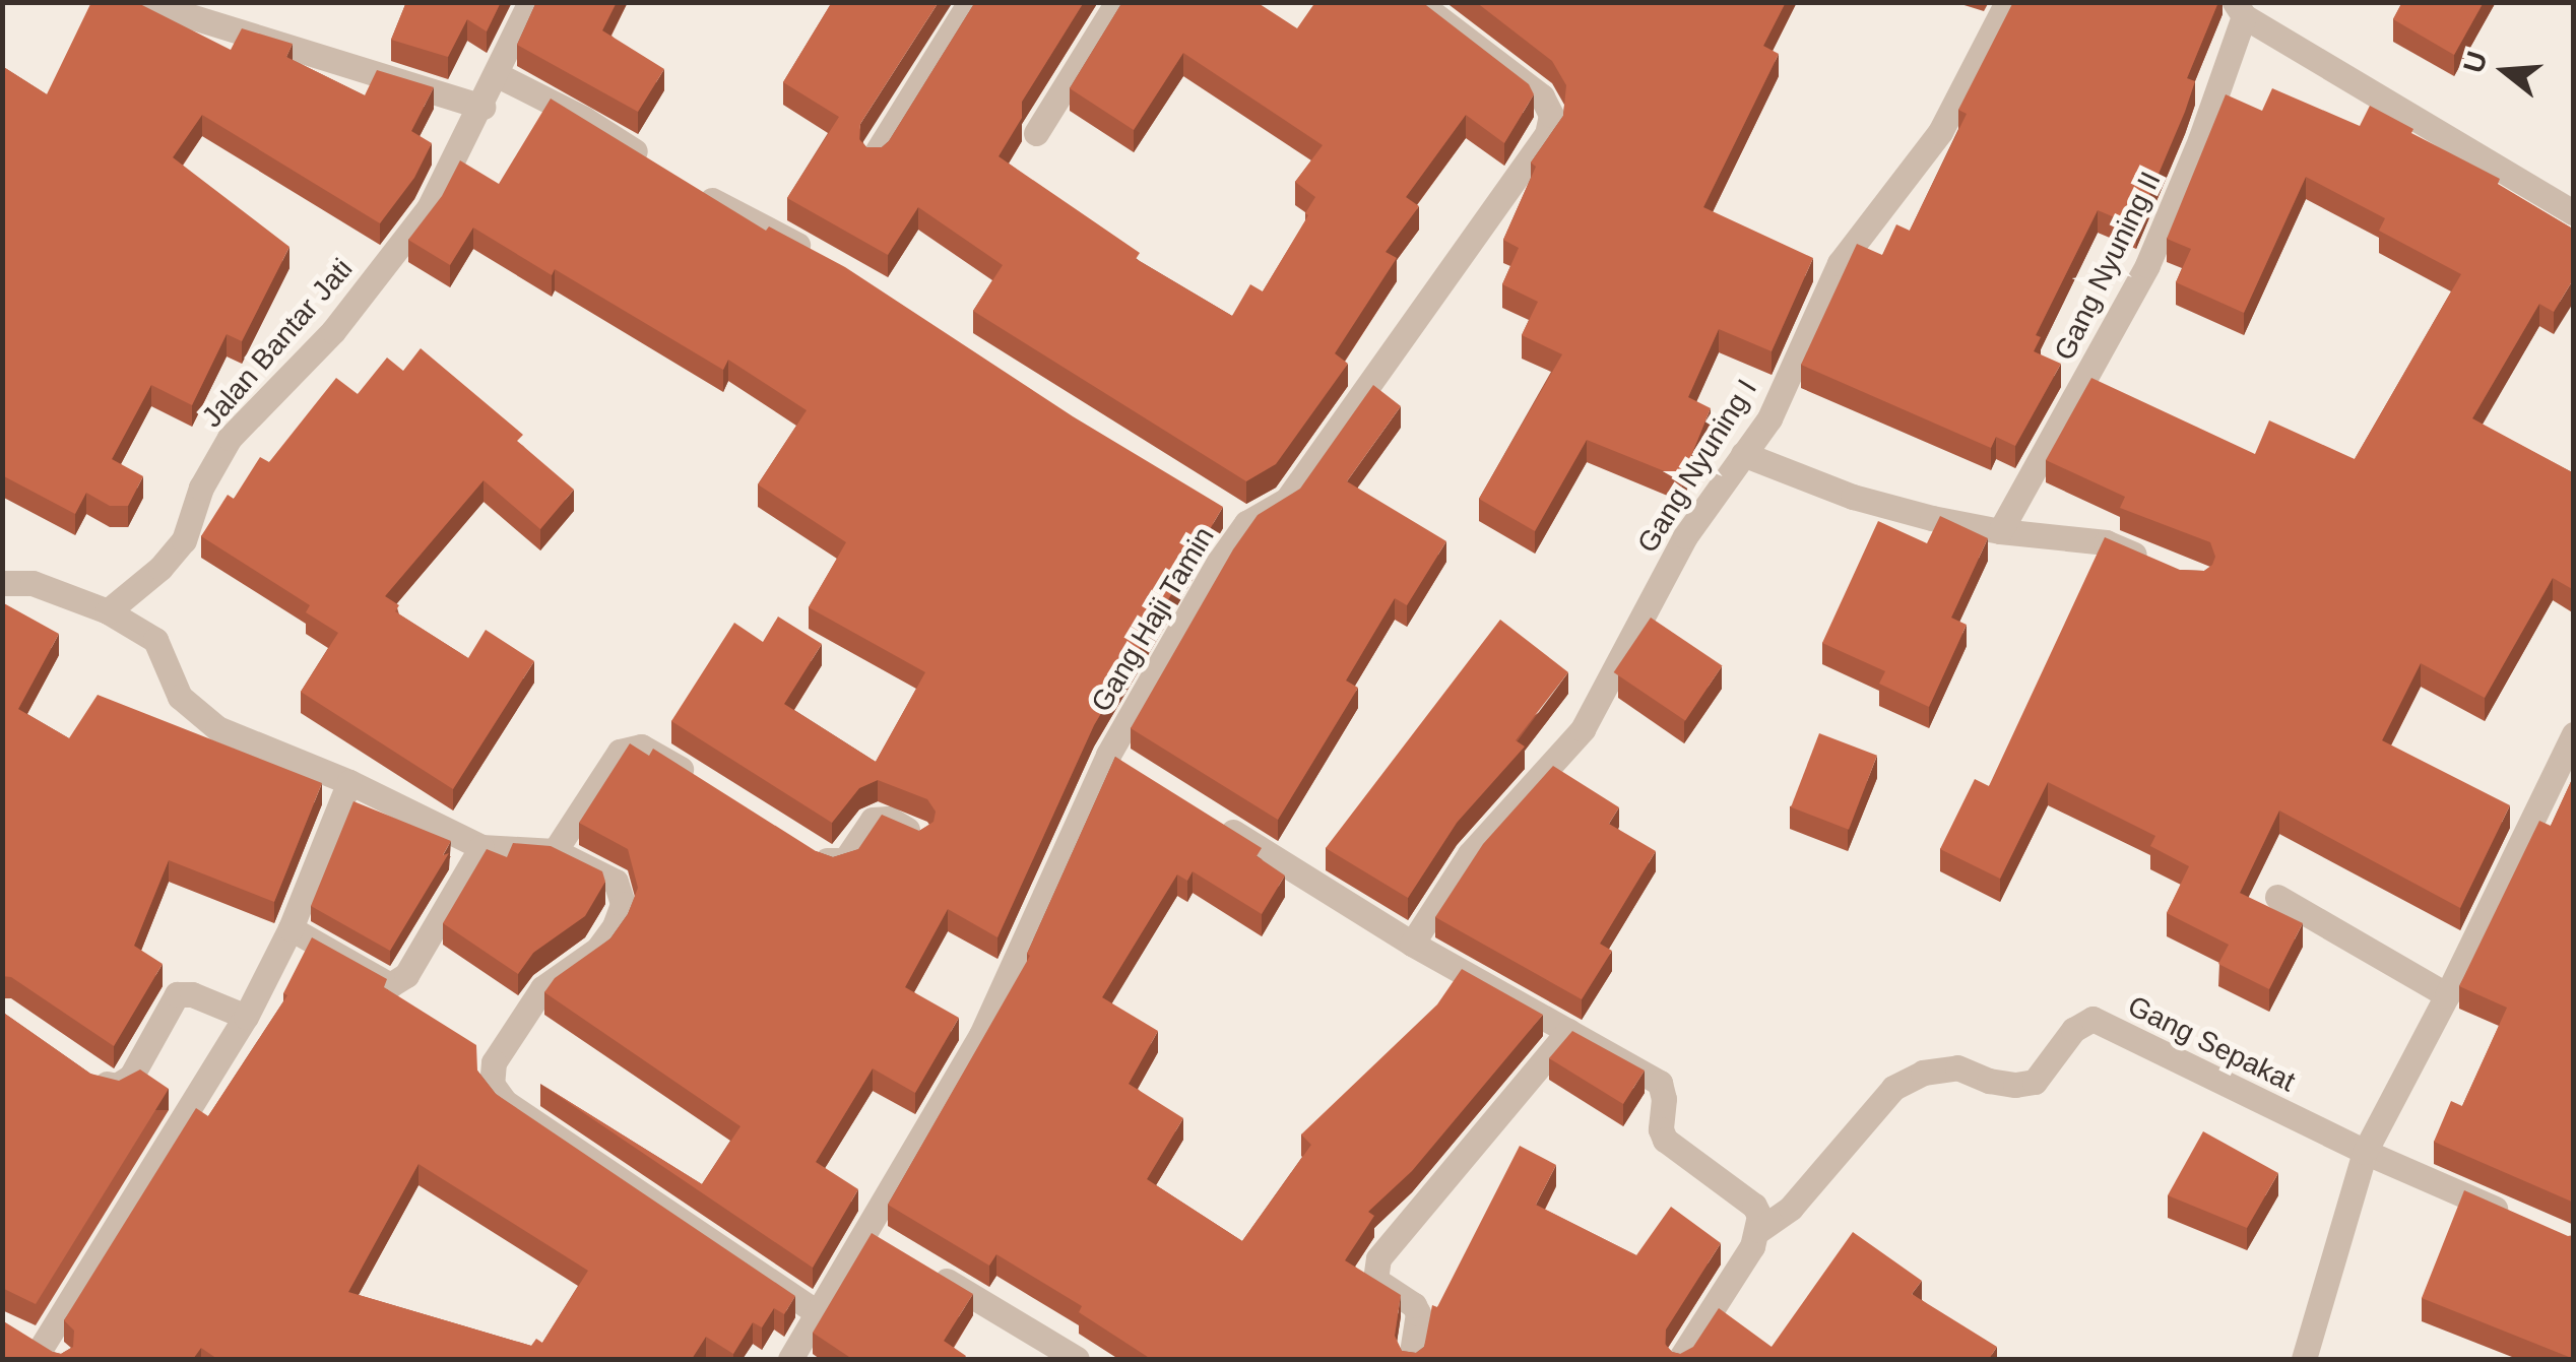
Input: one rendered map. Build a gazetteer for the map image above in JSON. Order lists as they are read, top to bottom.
{
  "streets": {
    "street": [
      "Gang Nyuning II",
      "Jalan Bantar Jati",
      "Gang Nyuning I",
      "Gang Haji Tamin",
      "Gang Sepakat"
    ]
  },
  "north": "left"
}
